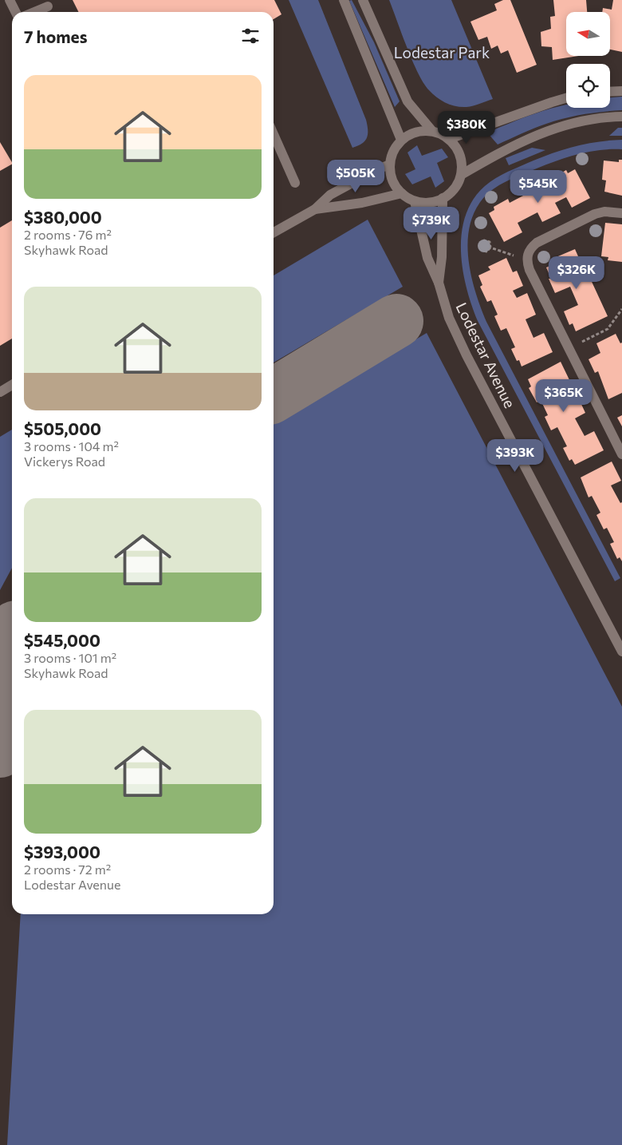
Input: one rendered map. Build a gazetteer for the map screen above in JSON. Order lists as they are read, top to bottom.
{
  "streets": {
    "street": ["Lodestar Avenue"]
  },
  "parks": ["Lodestar Park"],
  "north": "left",
  "page": {
    "heading": "7 homes",
    "list": [
      {
        "name": "$380,000",
        "note": "2 rooms · 76 m² · Skyhawk Road"
      },
      {
        "name": "$505,000",
        "note": "3 rooms · 104 m² · Vickerys Road"
      },
      {
        "name": "$545,000",
        "note": "3 rooms · 101 m² · Skyhawk Road"
      },
      {
        "name": "$393,000",
        "note": "2 rooms · 72 m² · Lodestar Avenue"
      }
    ],
    "price": [
      "$380K",
      "$505K",
      "$545K",
      "$739K",
      "$326K",
      "$365K",
      "$393K"
    ]
  }
}
